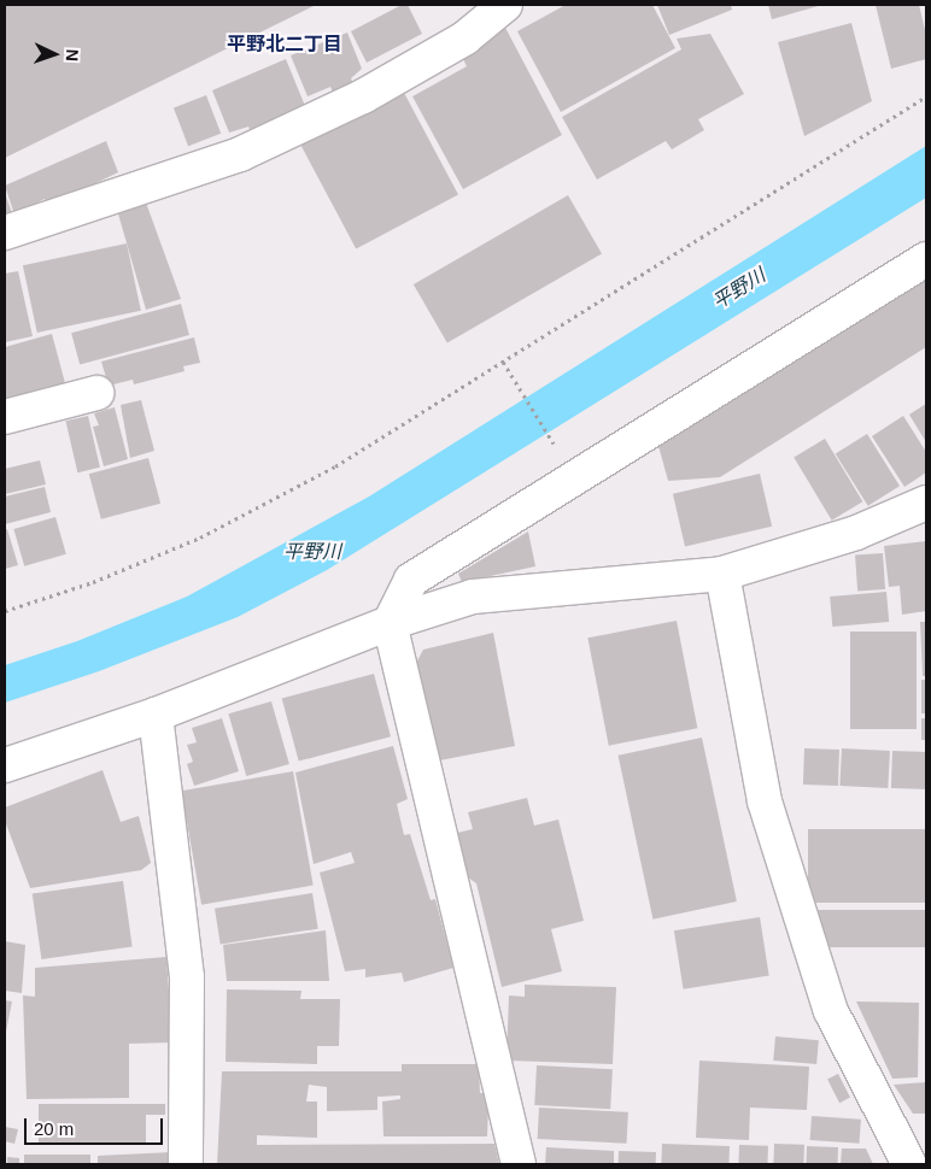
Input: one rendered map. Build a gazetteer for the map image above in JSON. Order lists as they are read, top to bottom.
{
  "districts": ["平野北二丁目"],
  "water": ["平野川"],
  "scale_bar": "20 m",
  "north": "right"
}
